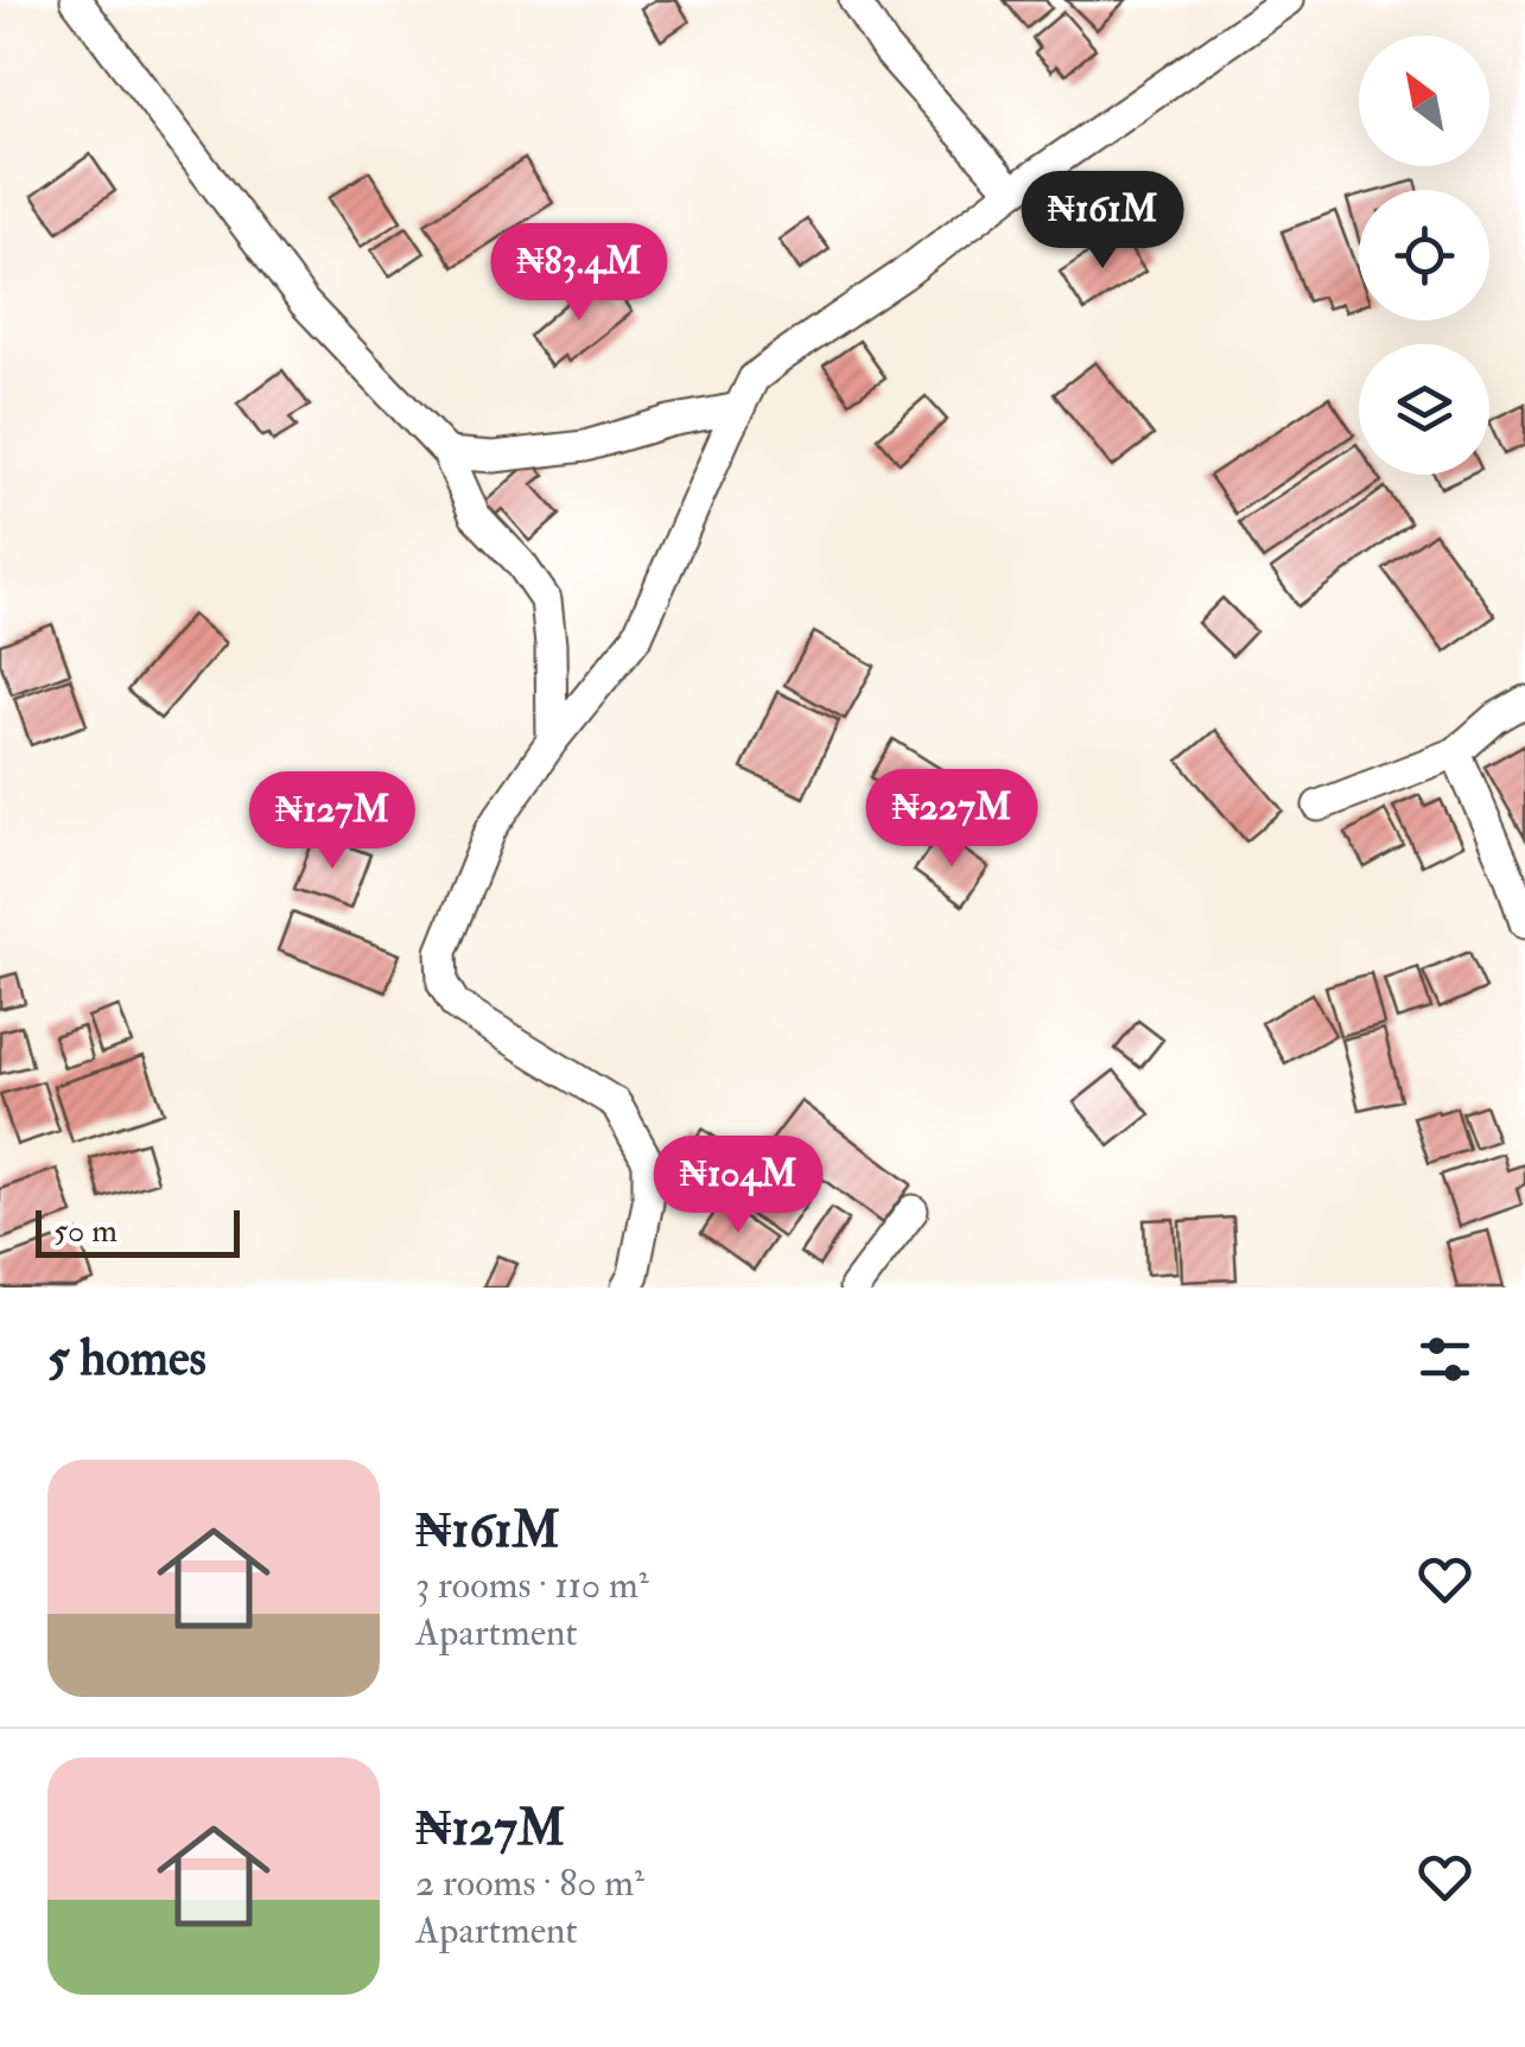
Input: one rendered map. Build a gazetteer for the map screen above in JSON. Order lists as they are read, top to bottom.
{
  "scale_bar": "50 m",
  "north": "top left",
  "page": {
    "price": [
      "₦161M",
      "₦83.4M",
      "₦227M",
      "₦127M",
      "₦104M"
    ],
    "scale": "50 m",
    "heading": "5 homes",
    "list": [
      {
        "name": "₦161M",
        "note": "3 rooms · 110 m² · Apartment"
      },
      {
        "name": "₦127M",
        "note": "2 rooms · 80 m² · Apartment"
      }
    ]
  }
}
